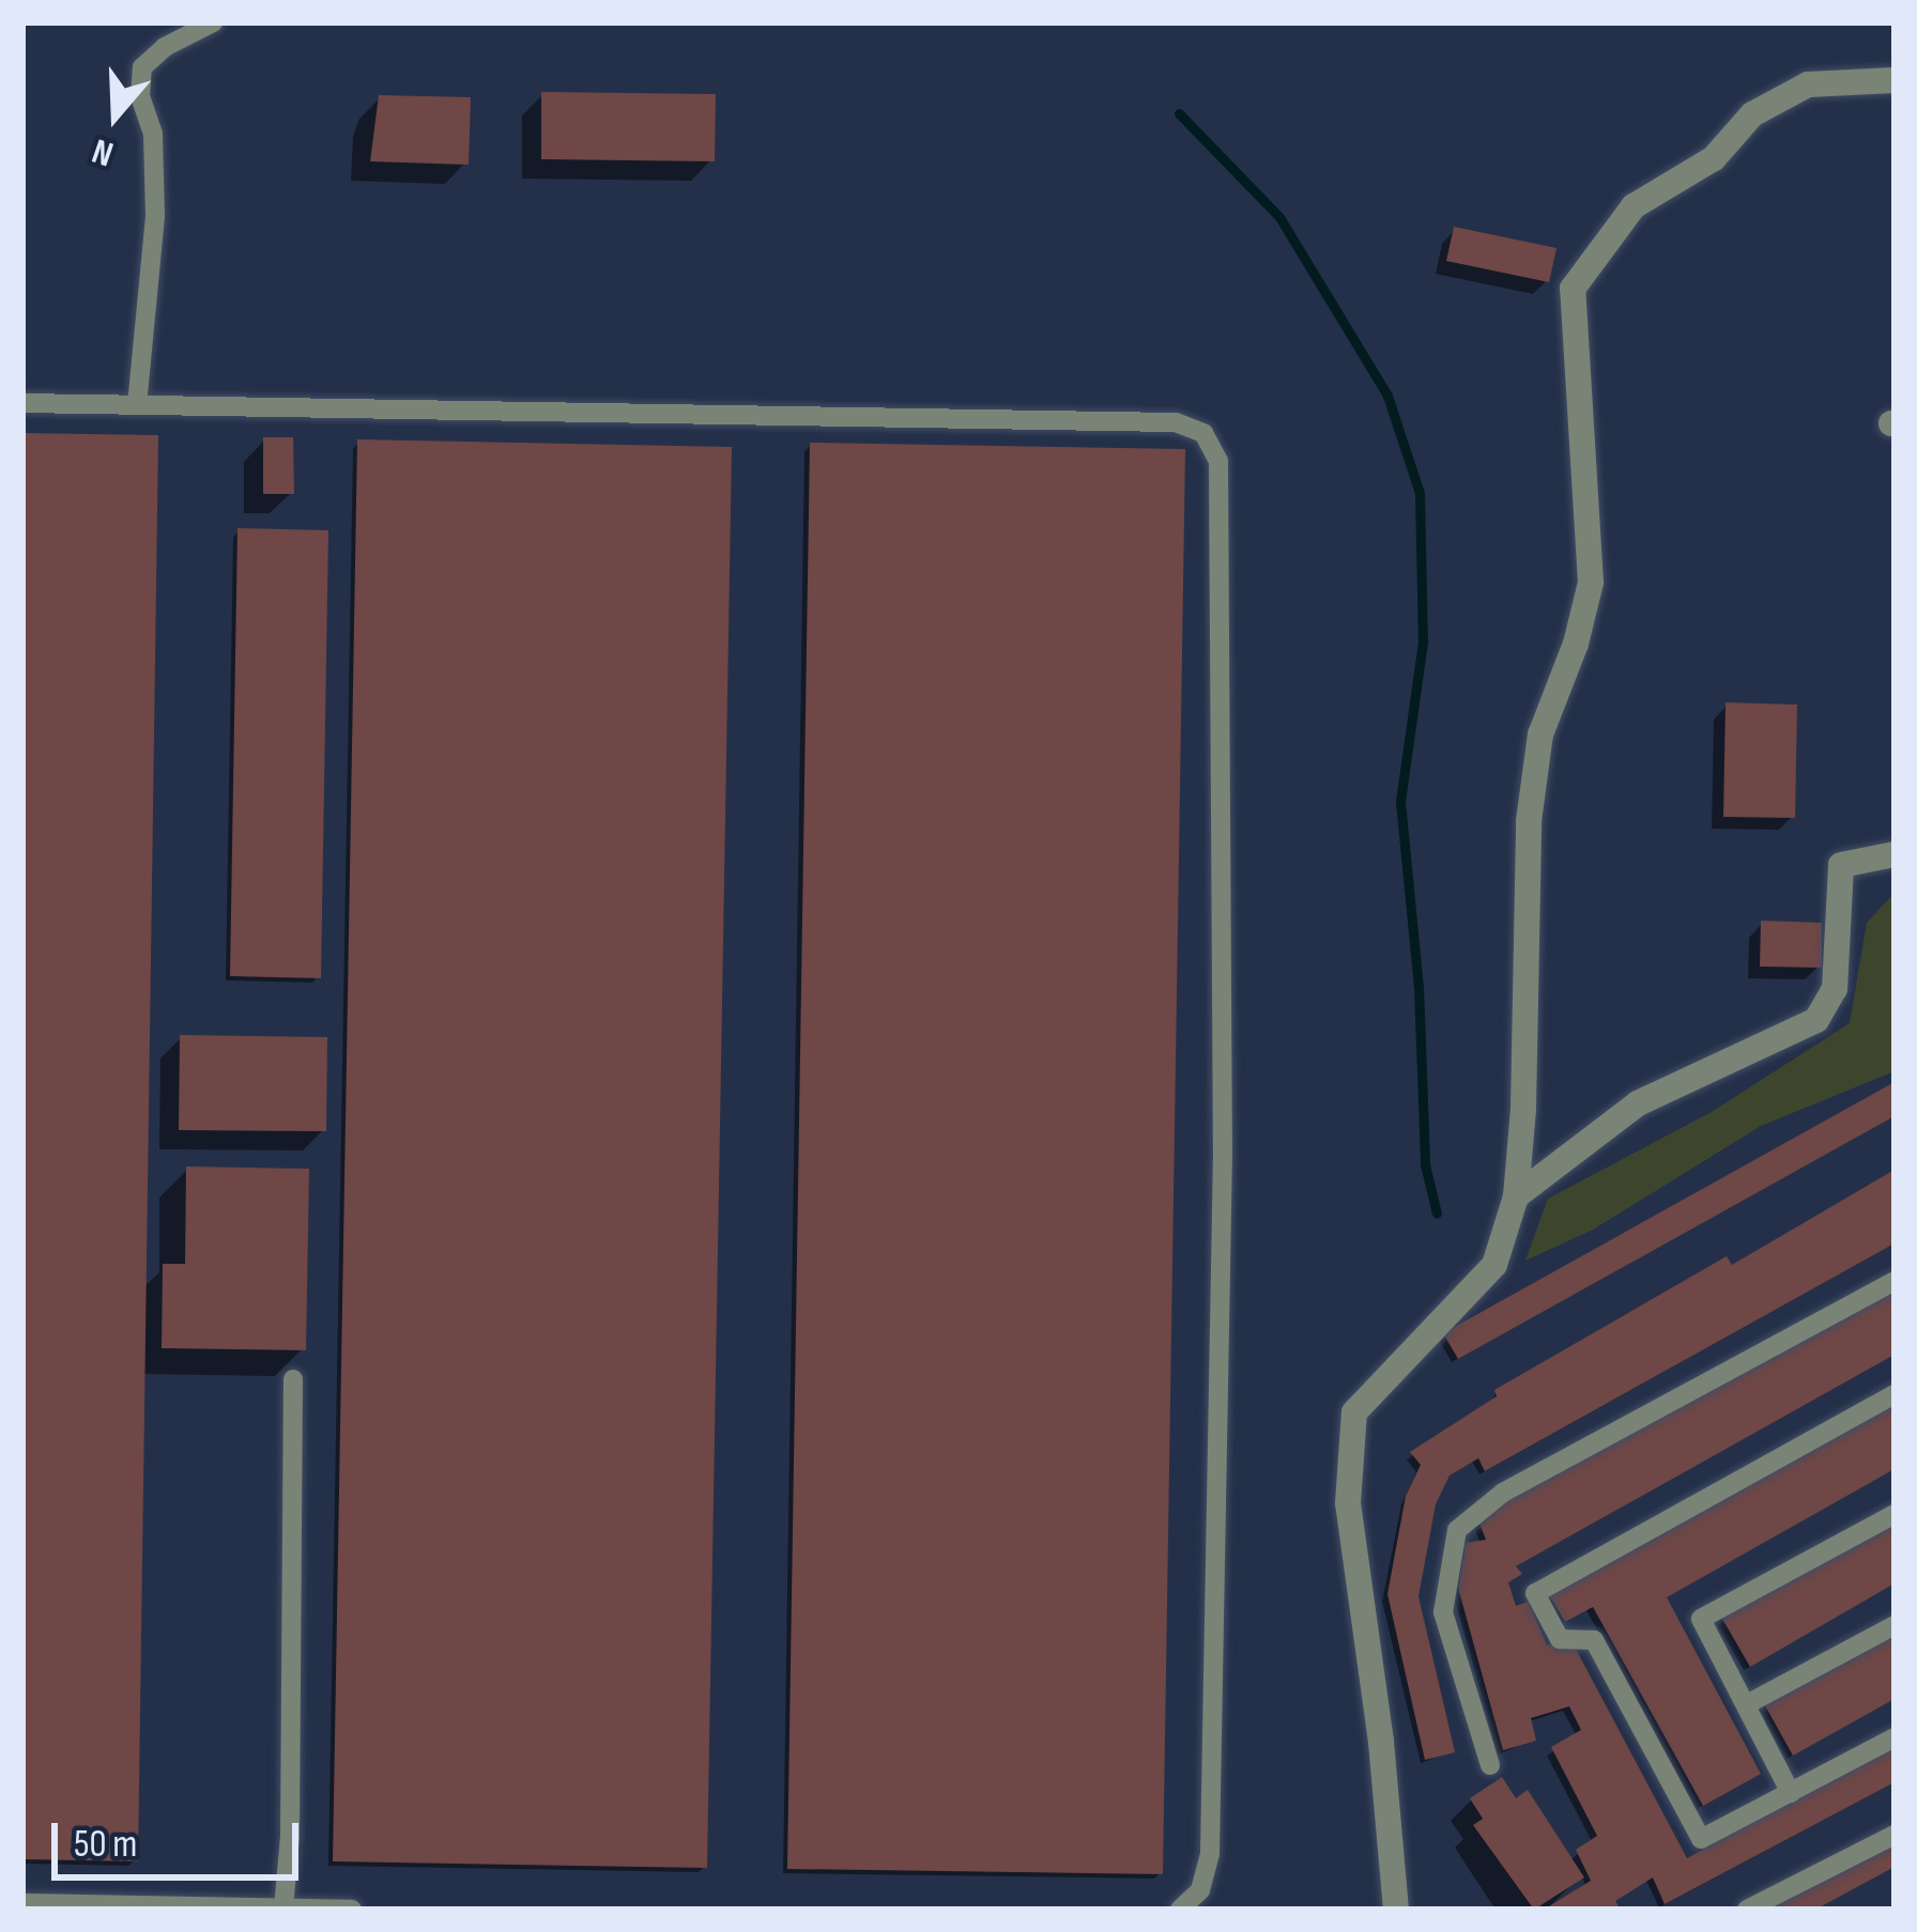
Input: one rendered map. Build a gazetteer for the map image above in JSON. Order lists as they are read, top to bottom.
{
  "scale_bar": "50 m",
  "north": "bottom"
}
